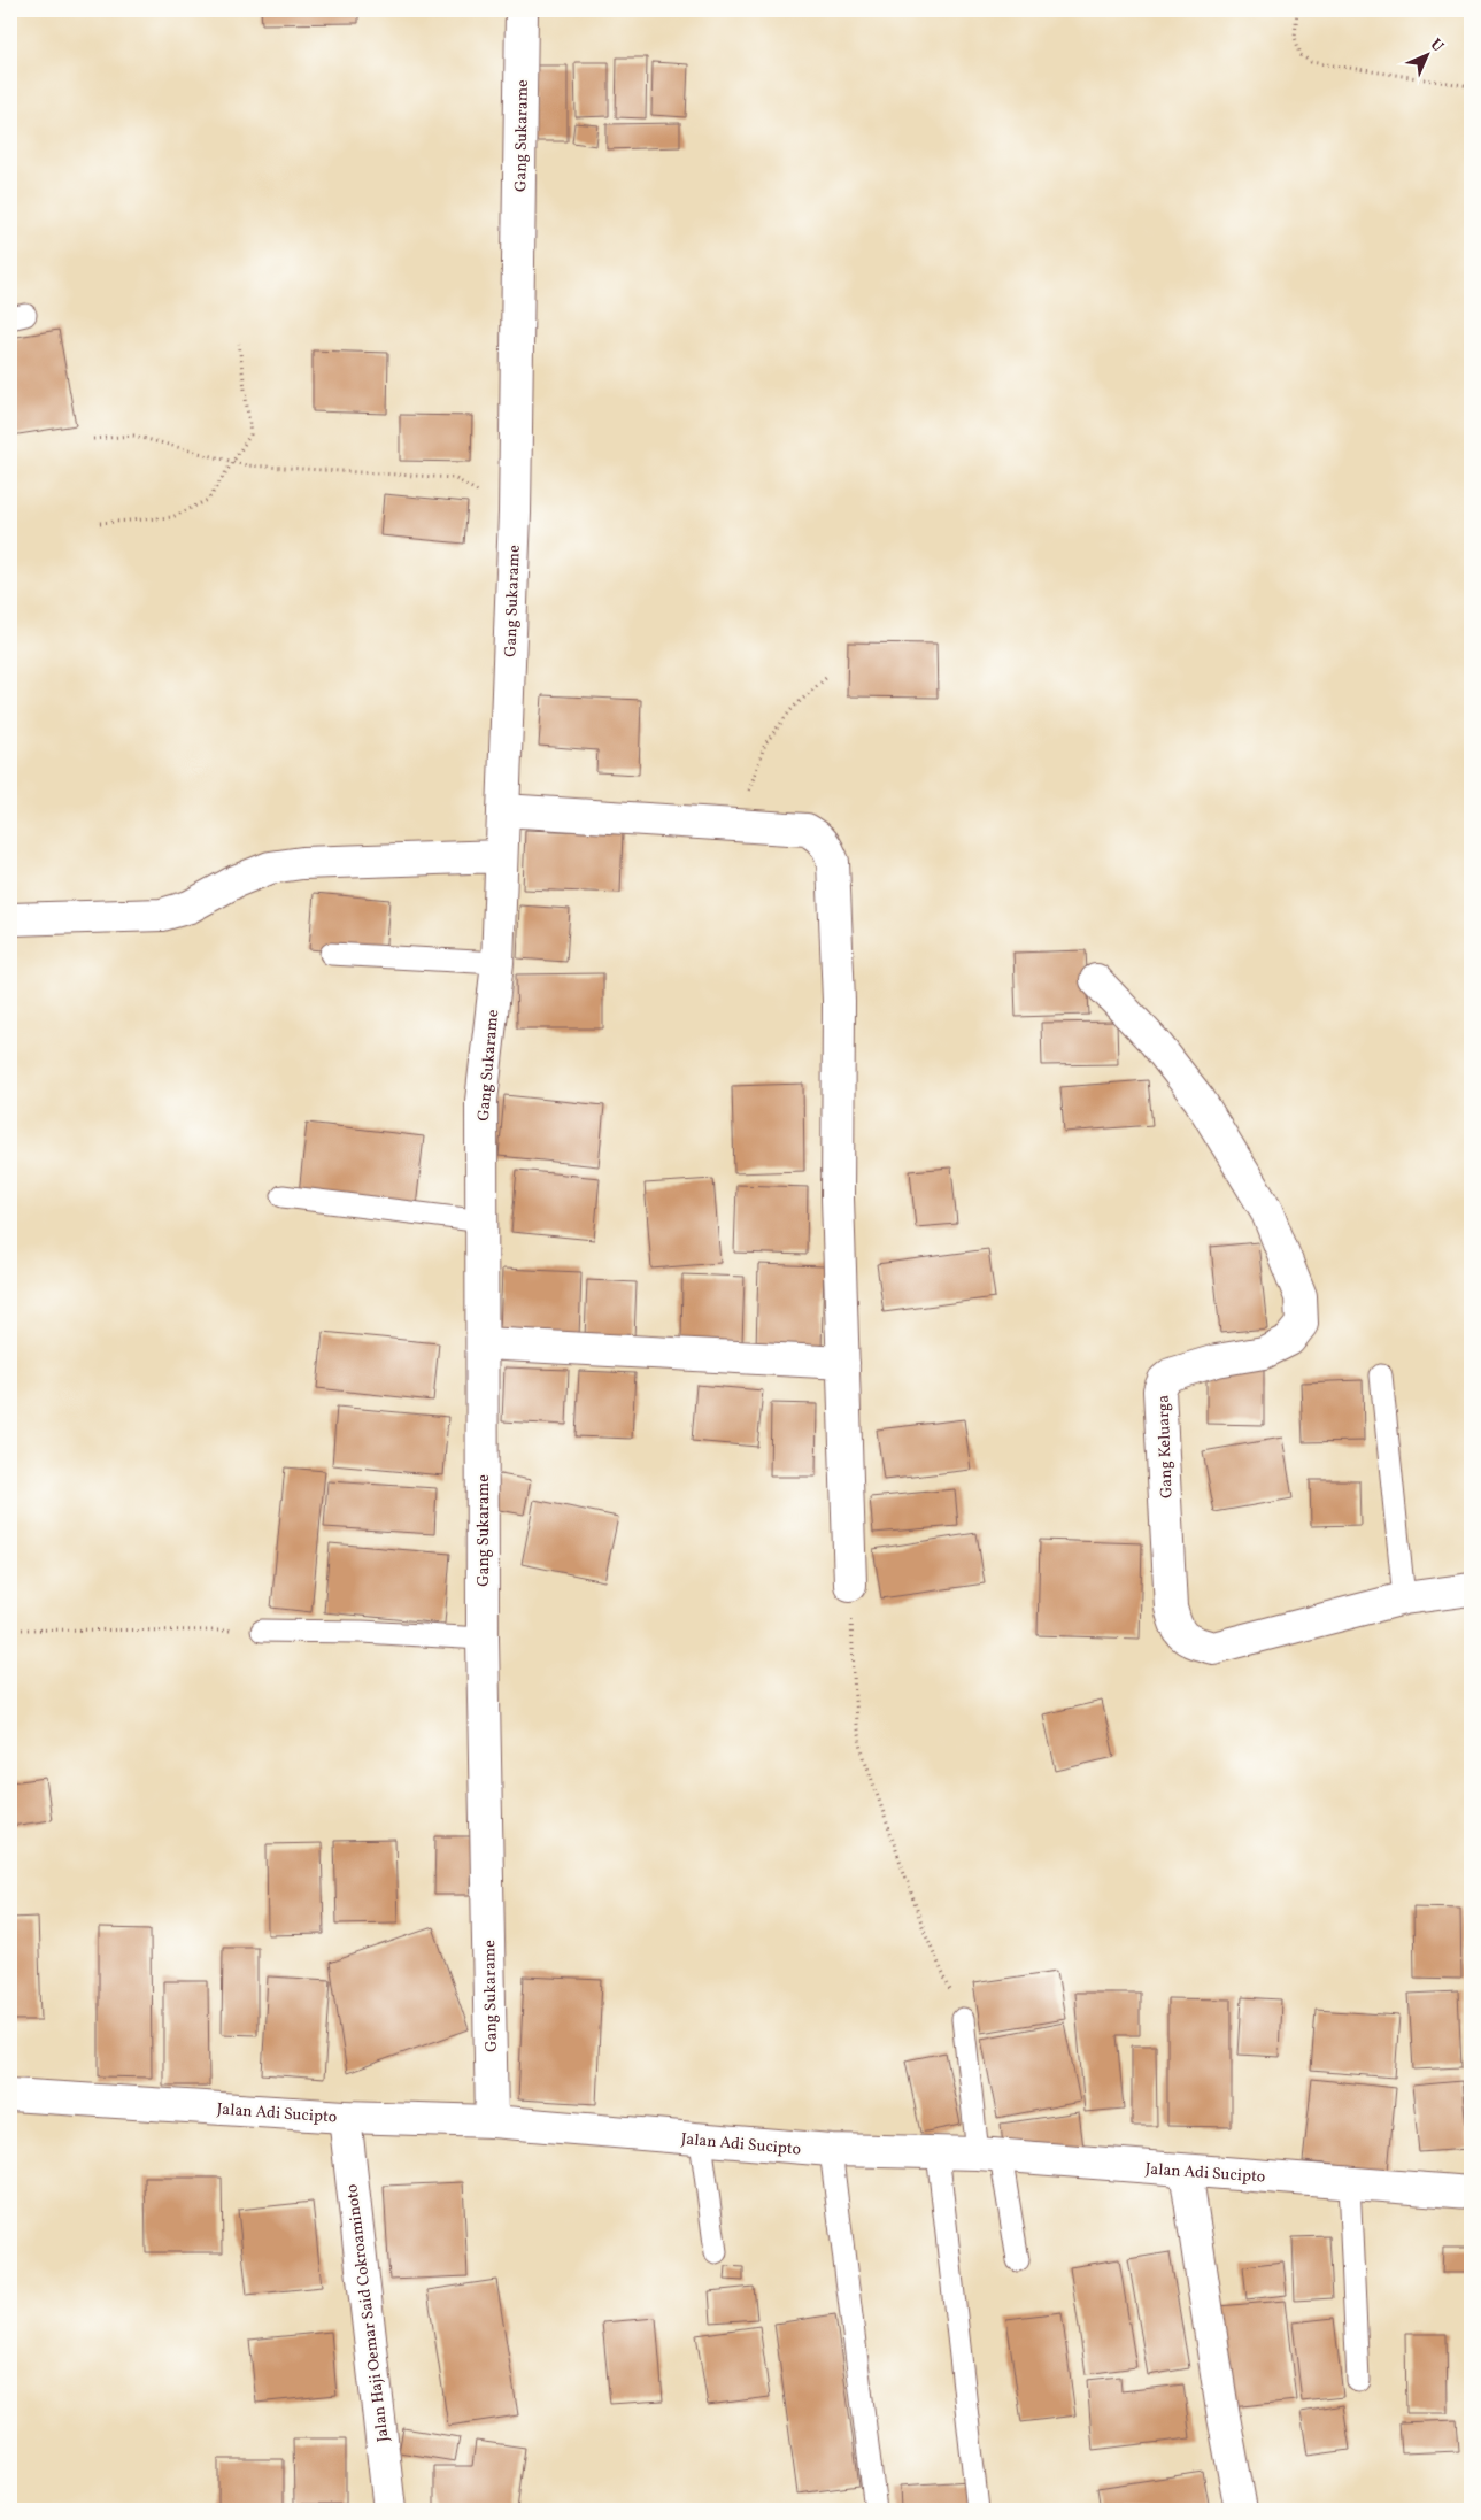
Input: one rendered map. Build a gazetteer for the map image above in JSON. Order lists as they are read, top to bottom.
{
  "streets": {
    "street": [
      "Gang Sukarame",
      "Gang Keluarga",
      "Jalan Adi Sucipto",
      "Jalan Haji Oemar Said Cokroaminoto"
    ]
  },
  "crossings": [
    ["Gang Sukarame", "Jalan Adi Sucipto"],
    ["Jalan Adi Sucipto", "Jalan Haji Oemar Said Cokroaminoto"]
  ],
  "north": "top right"
}
